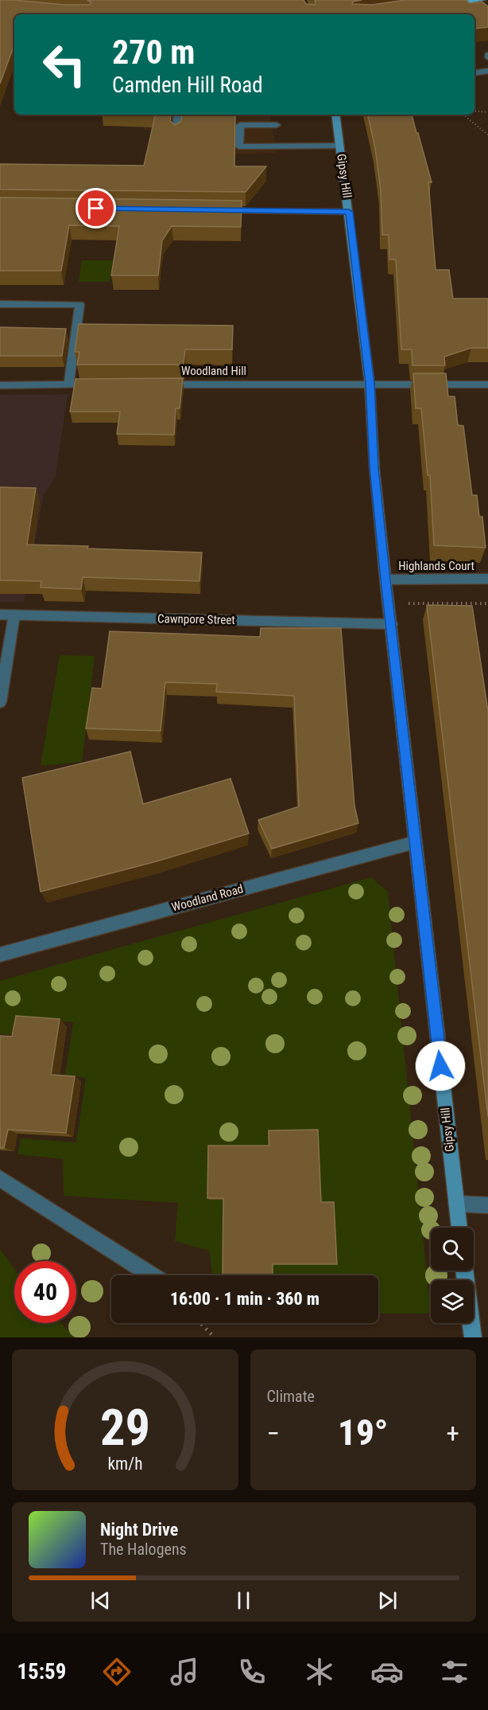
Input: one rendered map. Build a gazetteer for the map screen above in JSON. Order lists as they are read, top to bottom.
{
  "streets": {
    "street": [
      "Gipsy Hill",
      "Woodland Hill",
      "Highlands Court",
      "Cawnpore Street",
      "Woodland Road"
    ]
  },
  "crossings": [
    ["Gipsy Hill", "Woodland Hill"],
    ["Gipsy Hill", "Highlands Court"],
    ["Gipsy Hill", "Cawnpore Street"],
    ["Gipsy Hill", "Woodland Road"]
  ],
  "page": {
    "turn": ["270 m", "Camden Hill Road"],
    "limit": "40",
    "trip": "16:00 · 1 min · 360 m",
    "tile": "Climate",
    "heat": ["−", "19°", "+"],
    "song": ["Night Drive", "The Halogens"],
    "tabs": "15:59",
    "gauge": ["29", "km/h"]
  }
}
